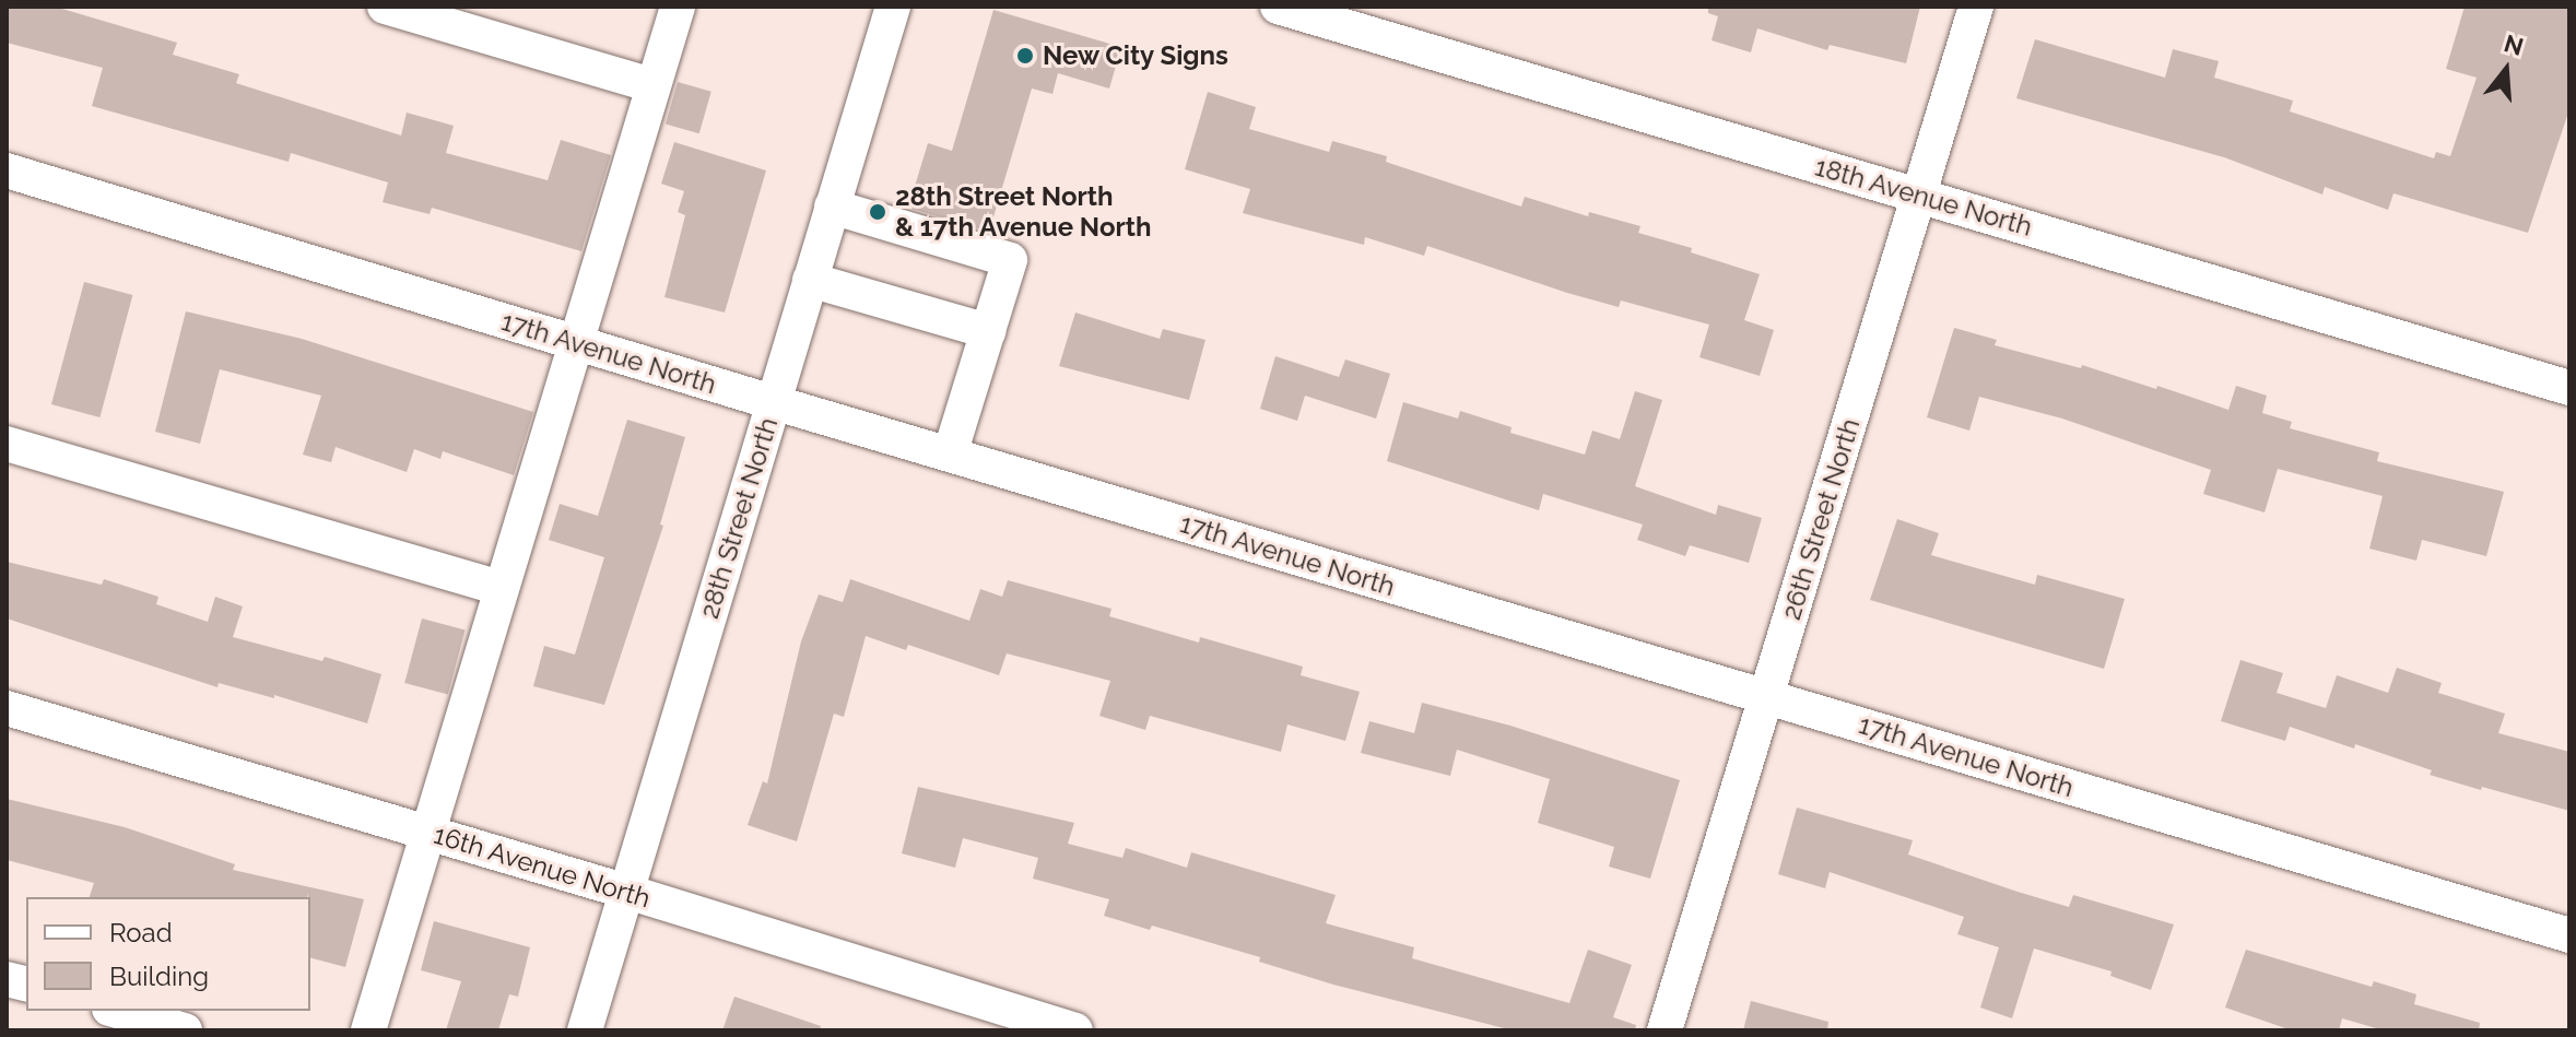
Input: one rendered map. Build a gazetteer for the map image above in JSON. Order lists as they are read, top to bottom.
{
  "streets": {
    "street": [
      "18th Avenue North",
      "17th Avenue North",
      "28th Street North",
      "26th Street North",
      "16th Avenue North"
    ]
  },
  "crossings": [
    ["18th Avenue North", "26th Street North"],
    ["17th Avenue North", "28th Street North"],
    ["17th Avenue North", "26th Street North"],
    ["28th Street North", "16th Avenue North"]
  ],
  "places": ["New City Signs", "28th Street North & 17th Avenue North"],
  "legend": ["Road", "Building"],
  "north": "top"
}
